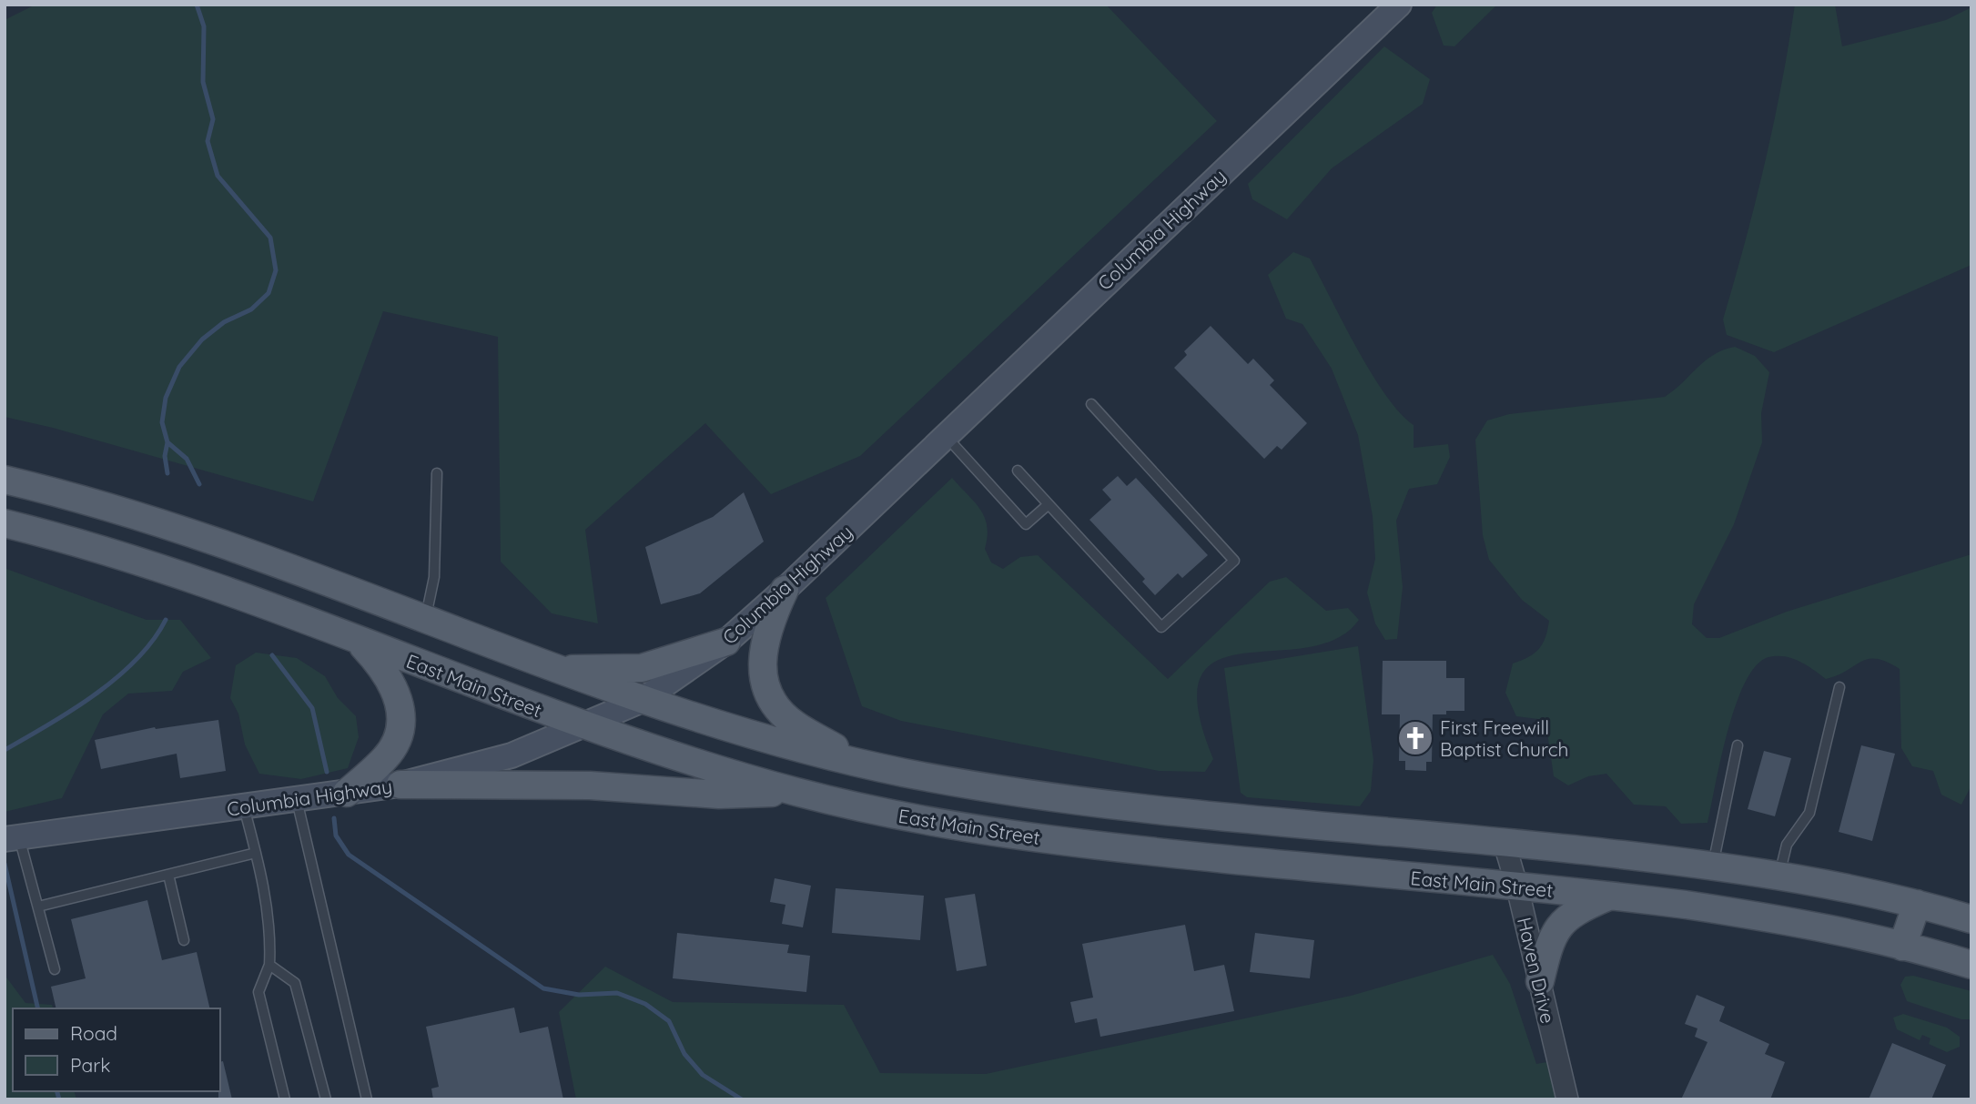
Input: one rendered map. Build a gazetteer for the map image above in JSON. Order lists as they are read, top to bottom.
{
  "streets": {
    "main road": ["Columbia Highway", "East Main Street"],
    "street": ["Haven Drive"]
  },
  "crossings": [
    ["Columbia Highway", "East Main Street"],
    ["East Main Street", "Haven Drive"]
  ],
  "places": {
    "church": ["First Freewill Baptist Church"]
  },
  "legend": ["Road", "Park"]
}
